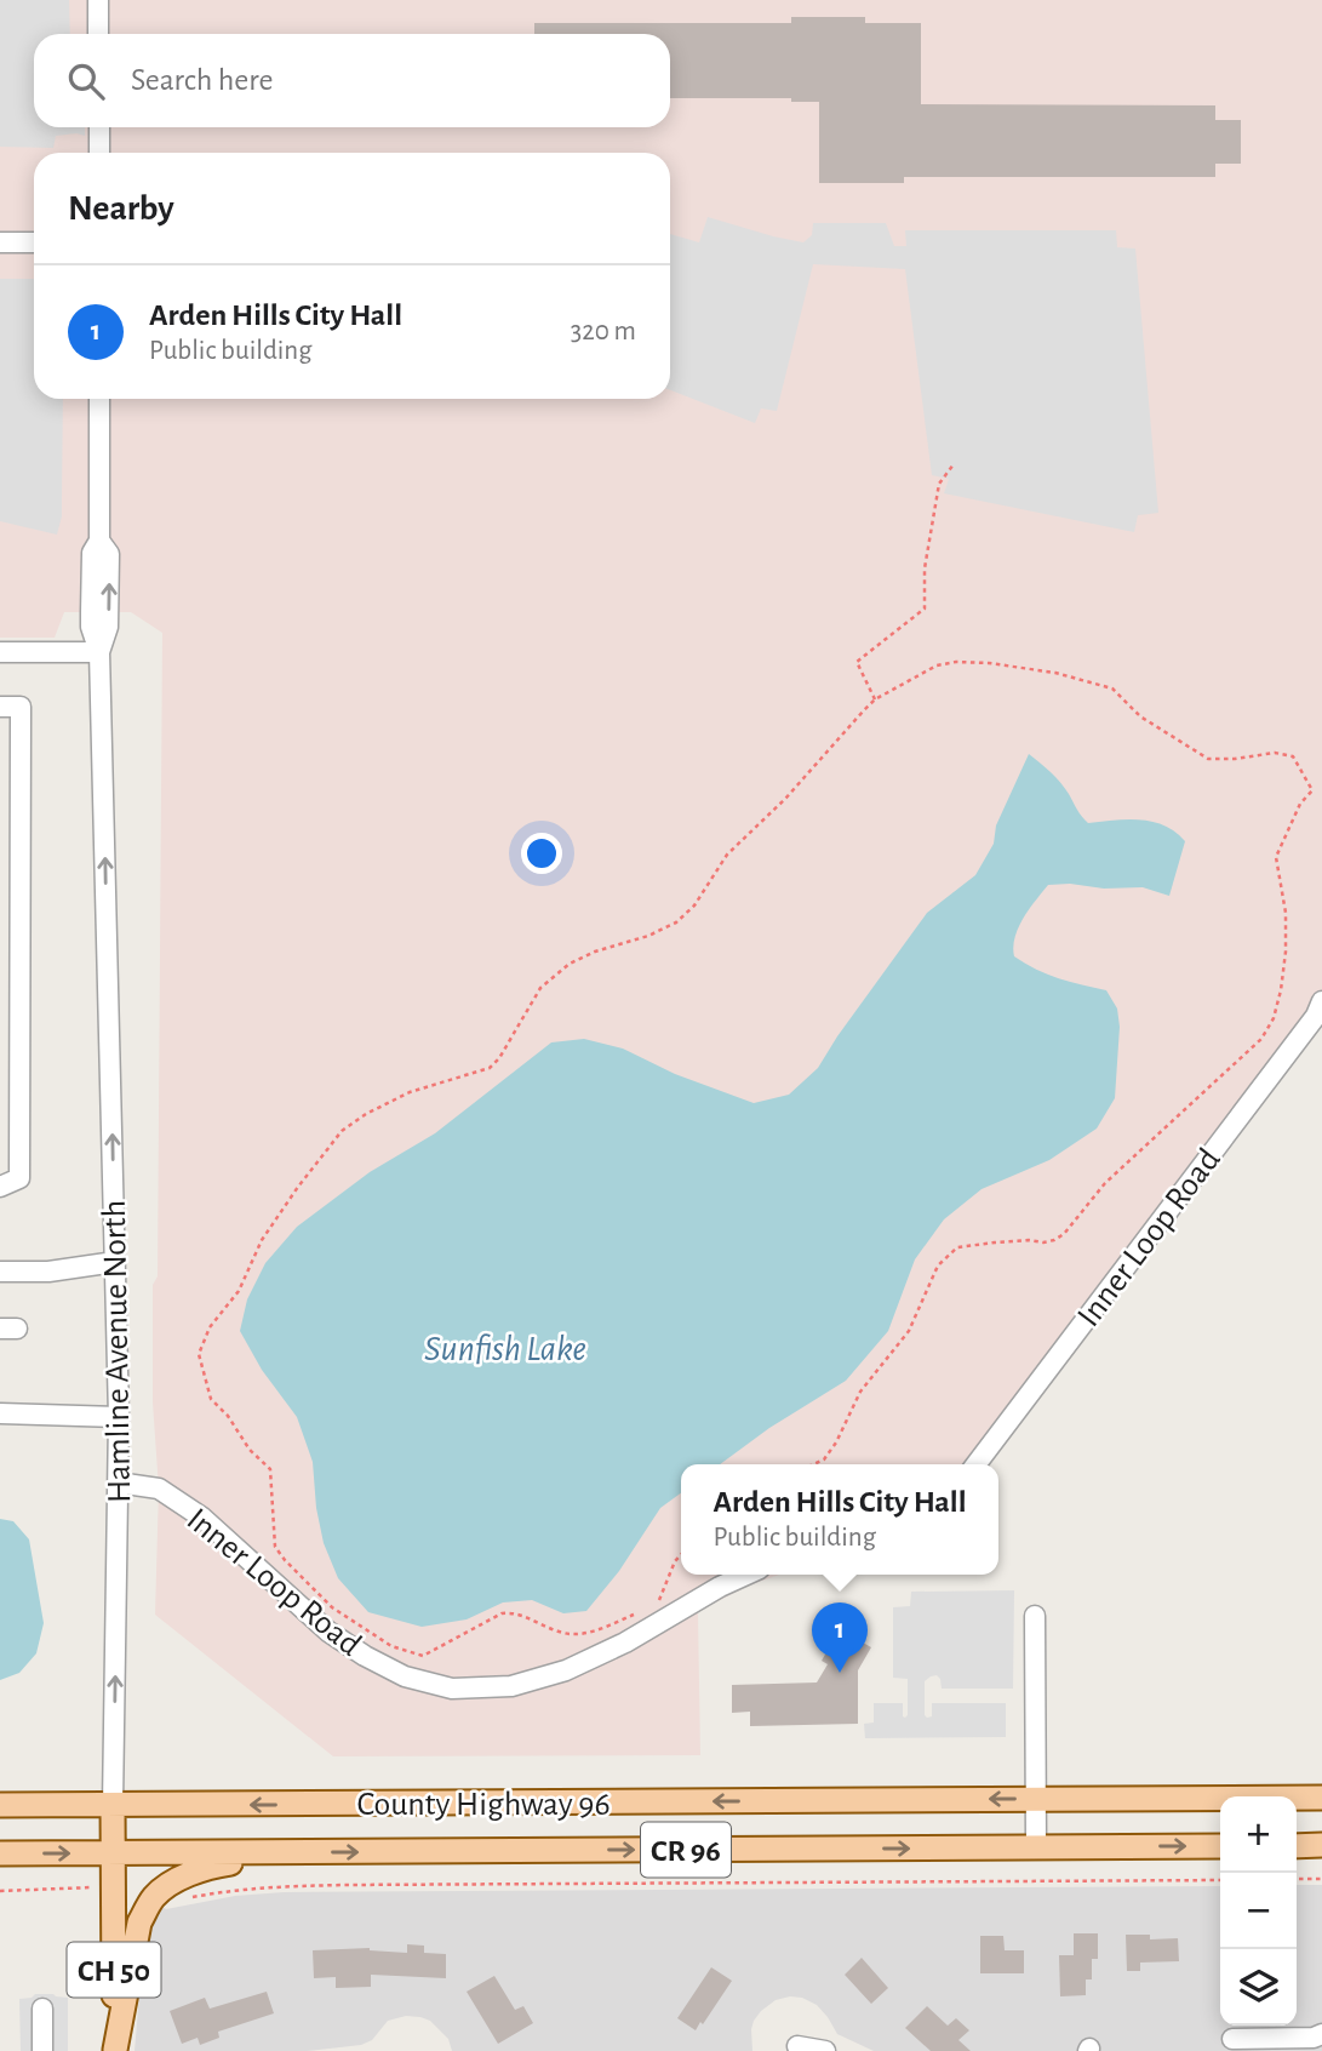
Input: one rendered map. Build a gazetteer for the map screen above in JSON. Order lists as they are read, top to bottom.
{
  "streets": {
    "main road": [
      "Hamline Avenue North",
      "County Highway 96",
      "CR 96",
      "CH 50"
    ],
    "street": ["Inner Loop Road"]
  },
  "crossings": [
    ["Inner Loop Road", "Hamline Avenue North"],
    ["Hamline Avenue North", "County Highway 96"]
  ],
  "water": ["Sunfish Lake"],
  "page": {
    "search": "Search here",
    "heading": "Nearby",
    "list": [
      {
        "mark": "1",
        "name": "Arden Hills City Hall",
        "note": "Public building",
        "value": "320 m"
      }
    ],
    "popup": ["Arden Hills City Hall", "Public building"],
    "pins": "1",
    "map_buttons": ["+", "−"]
  }
}
